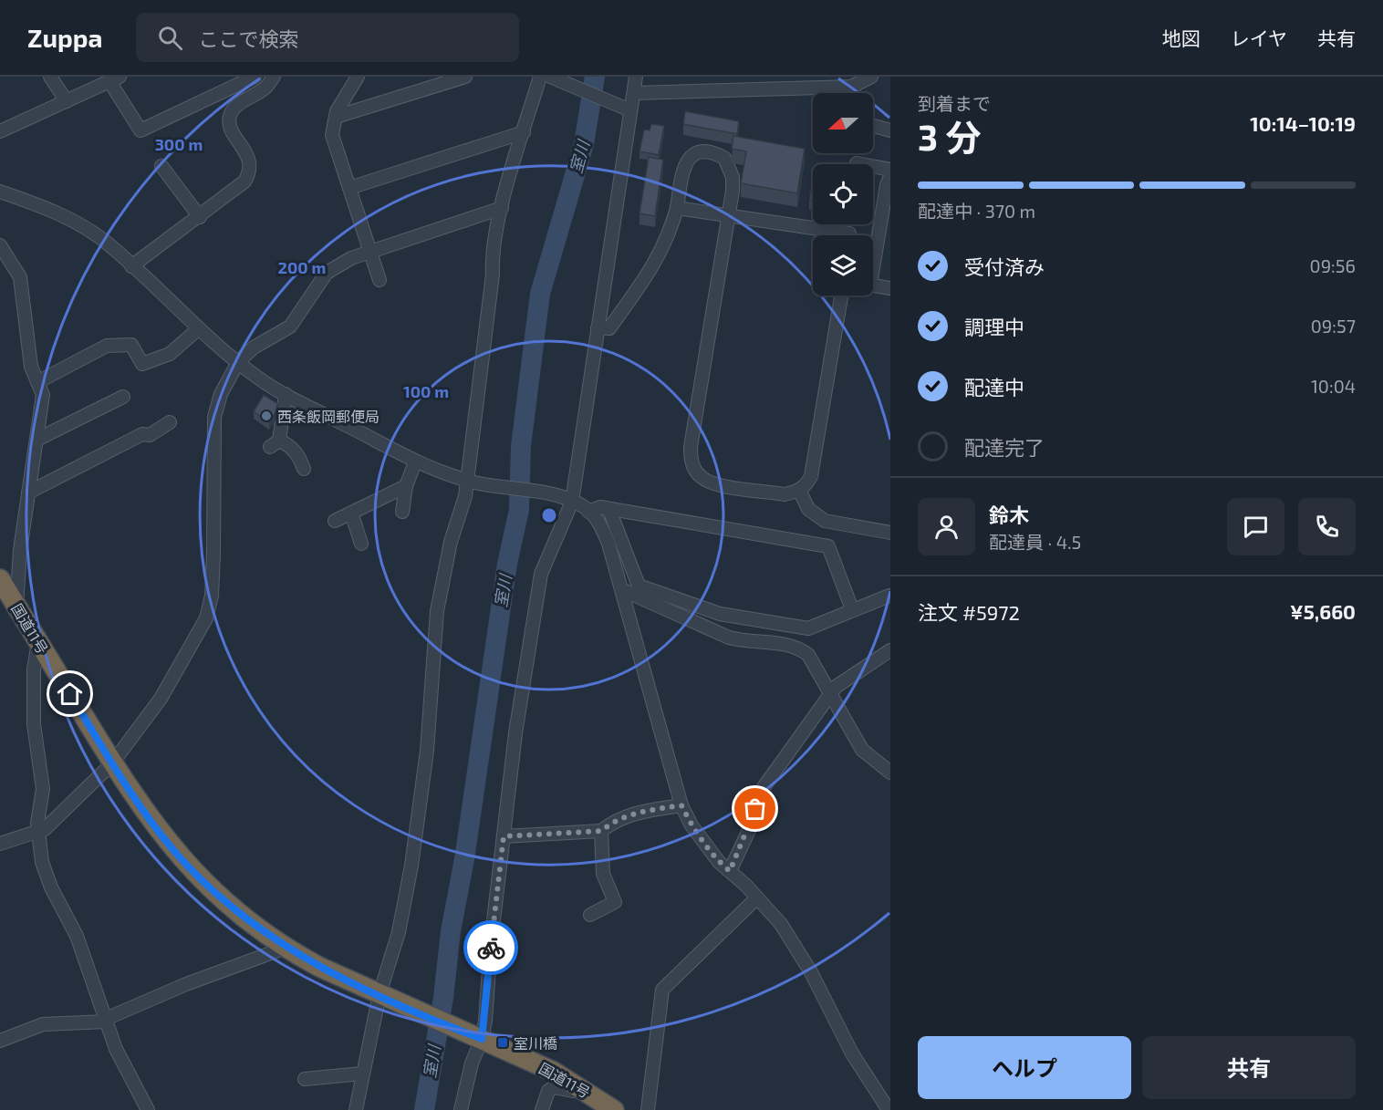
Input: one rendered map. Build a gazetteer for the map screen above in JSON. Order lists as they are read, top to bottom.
{
  "streets": {
    "highway": ["国道11号"]
  },
  "water": ["室川"],
  "places": {
    "other": ["西条飯岡郵便局"],
    "transit": ["室川橋"]
  },
  "north": "left",
  "page": {
    "header": "Zuppa",
    "search": "ここで検索",
    "nav": ["地図", "レイヤ", "共有"],
    "heading": ["3 分", "到着まで", "10:14–10:19"],
    "panel": [
      "鈴木",
      "配達員 · 4.5",
      "注文 #5972",
      "¥5,660"
    ],
    "bar": "配達中 · 370 m",
    "list": [
      ["受付済み", "09:56"],
      ["調理中", "09:57"],
      ["配達中", "10:04"],
      "配達完了"
    ],
    "buttons": ["ヘルプ", "共有"]
  },
  "rings": ["300 m", "200 m", "100 m"]
}
